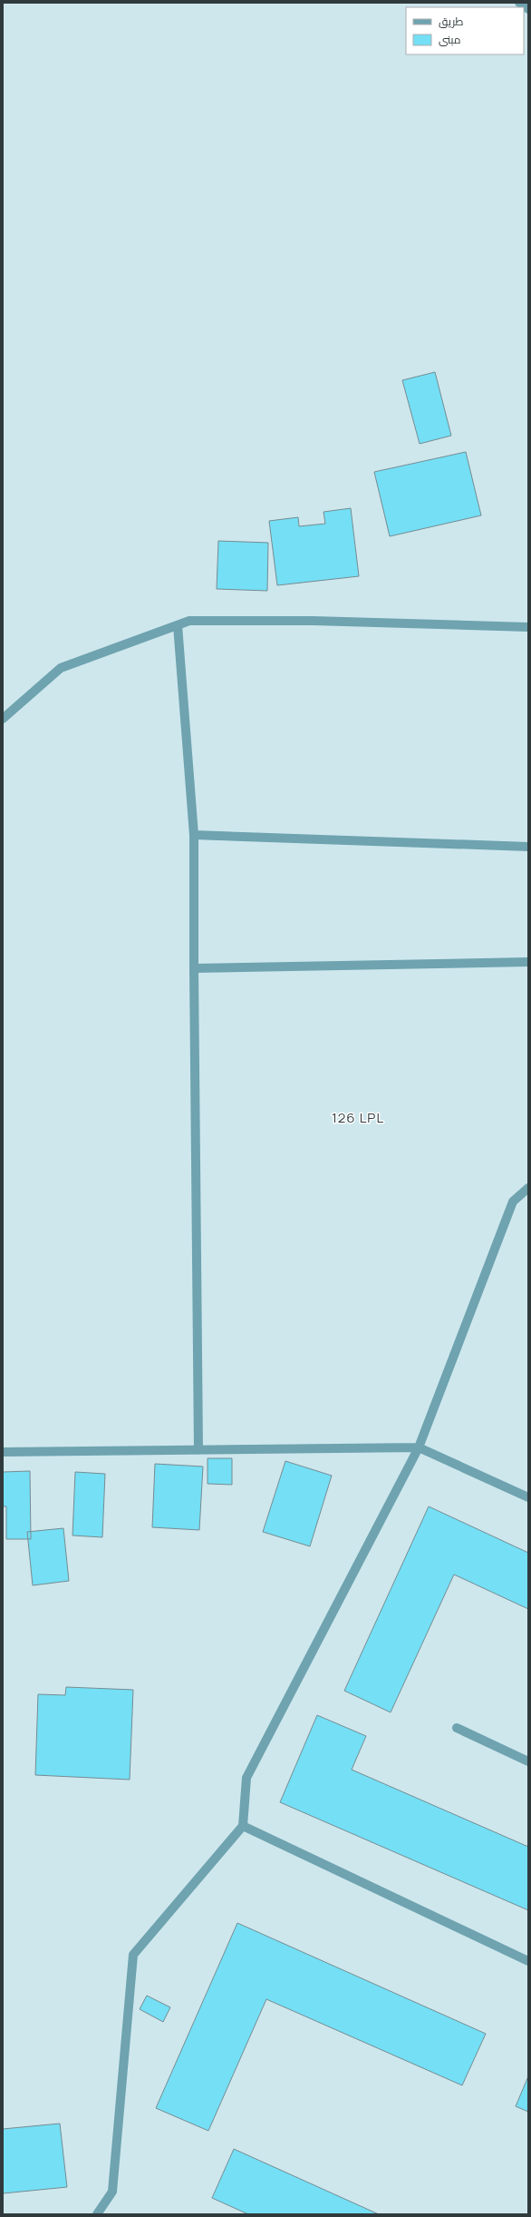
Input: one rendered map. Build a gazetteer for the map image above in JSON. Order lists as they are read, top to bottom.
{
  "districts": ["126 LPL"],
  "legend": ["طريق", "مبنى"]
}
